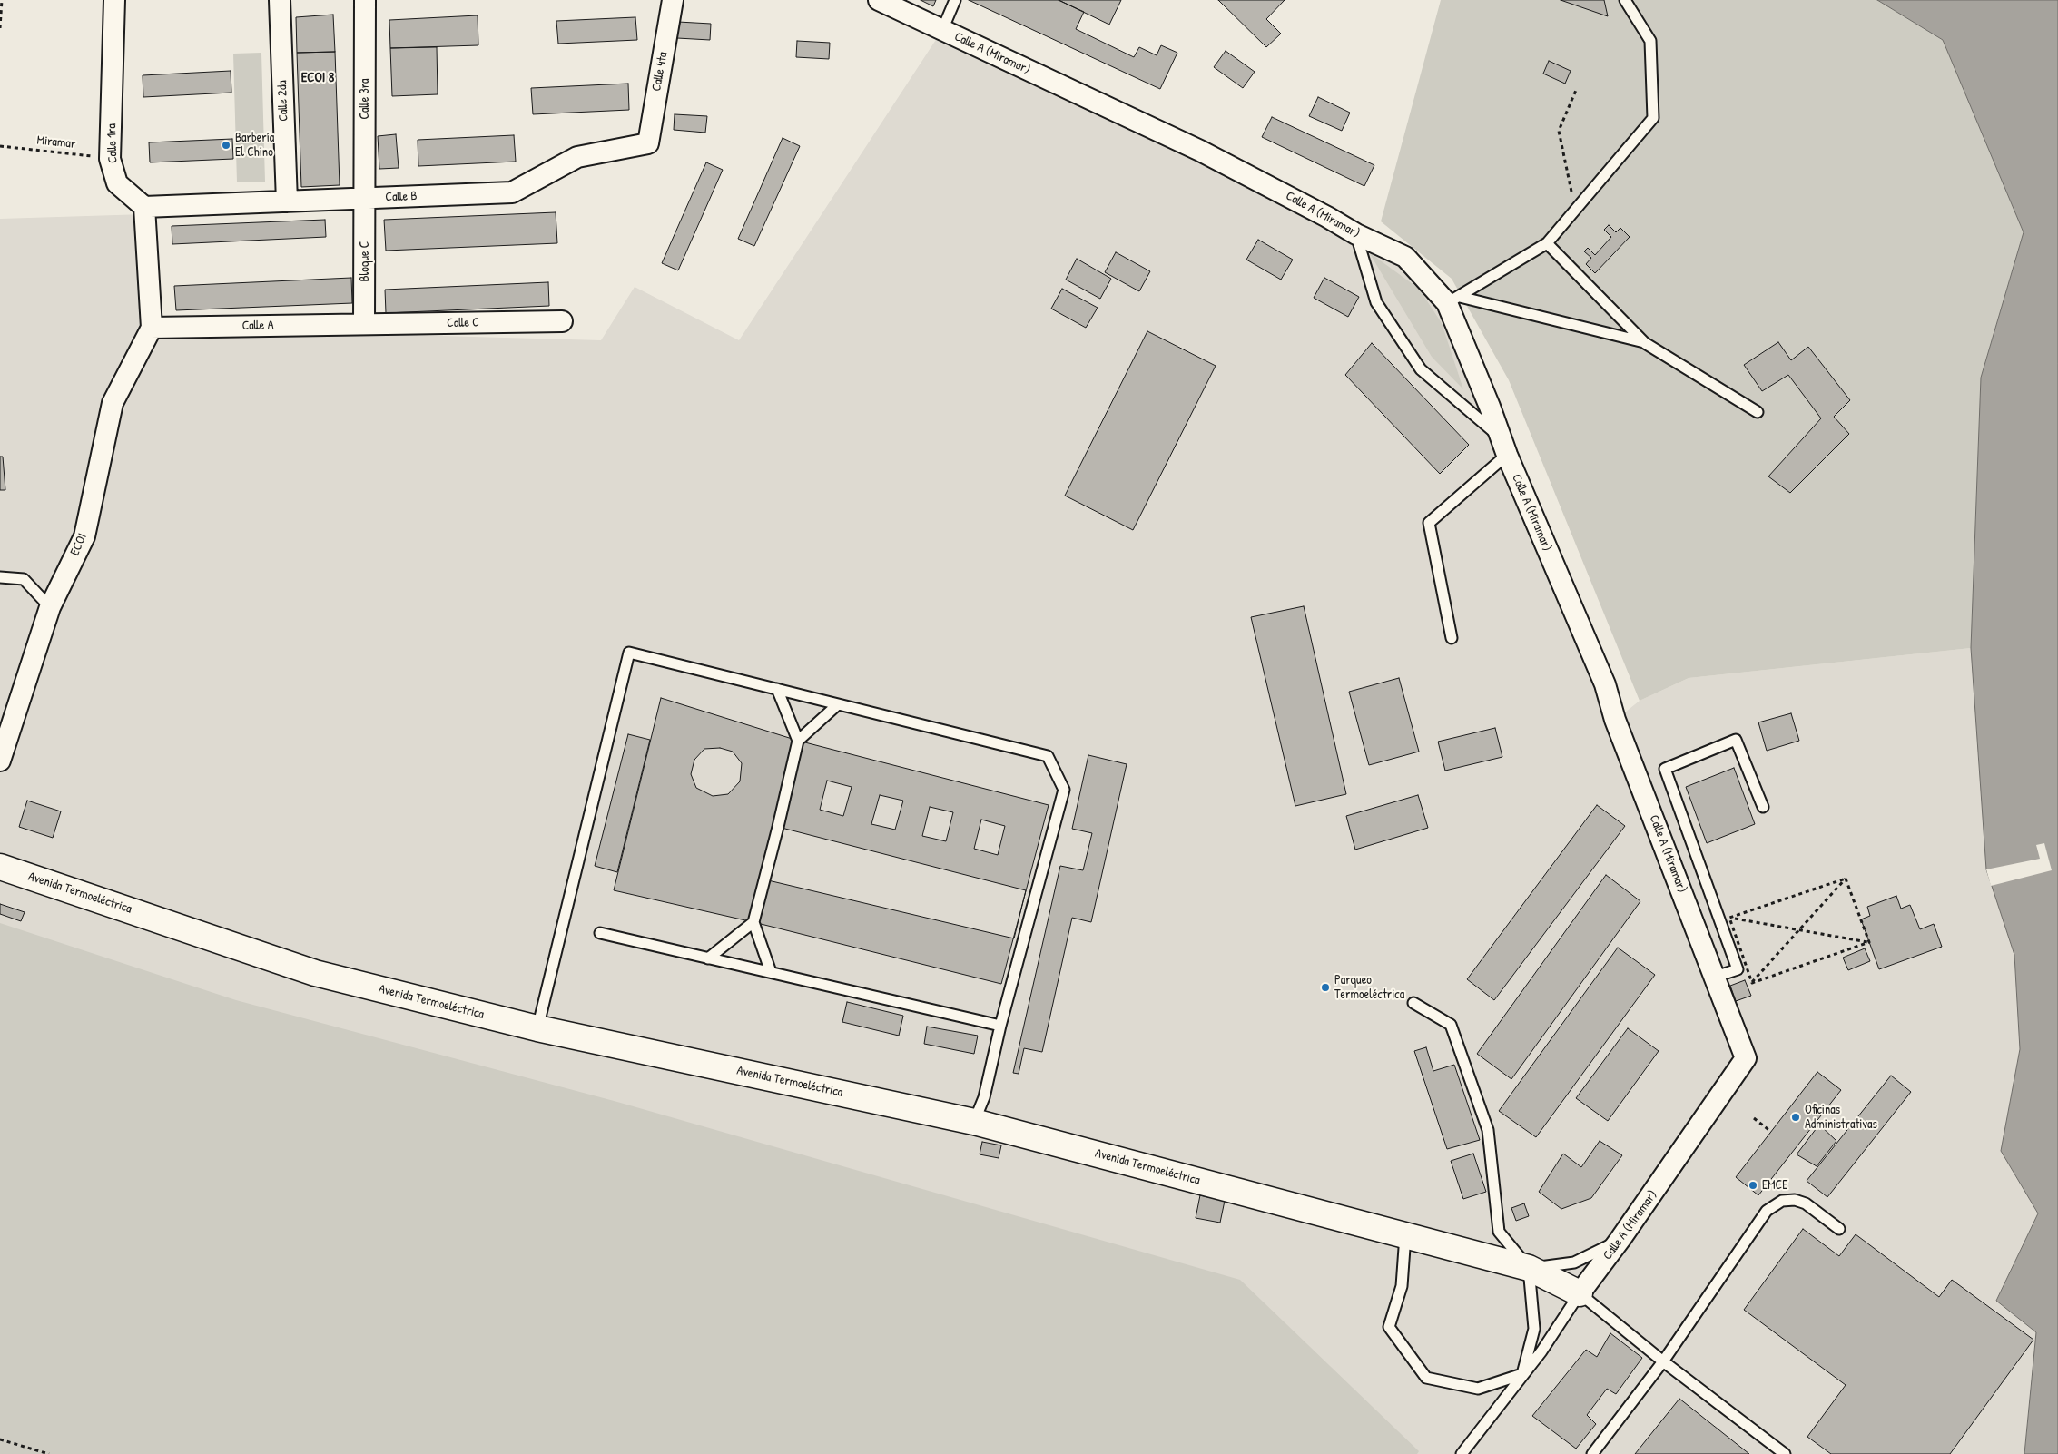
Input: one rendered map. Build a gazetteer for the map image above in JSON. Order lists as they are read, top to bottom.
{
  "streets": {
    "main road": ["Avenida Termoeléctrica"],
    "street": [
      "Calle A (Miramar)",
      "Calle 4ta",
      "Calle 3ra",
      "Calle 2da",
      "Calle 1ra",
      "Calle B",
      "Bloque C",
      "Calle C",
      "Calle A",
      "ECOI"
    ],
    "path": ["Miramar"]
  },
  "crossings": [
    ["Calle A (Miramar)", "Avenida Termoeléctrica"],
    ["Calle 4ta", "Calle B"],
    ["Calle 3ra", "Calle B"],
    ["Calle 3ra", "Bloque C"],
    ["Calle 2da", "Calle B"],
    ["Miramar", "Calle 1ra"],
    ["Calle 1ra", "Calle B"],
    ["Calle B", "Bloque C"],
    ["Bloque C", "Calle C"],
    ["Bloque C", "Calle A"],
    ["Calle C", "Calle A"],
    ["Calle A", "ECOI"]
  ],
  "districts": ["ECOI 8"],
  "places": [
    "Barbería El Chino",
    "Parqueo Termoeléctrica",
    "Oficinas Administrativas",
    "EMCE"
  ]
}
